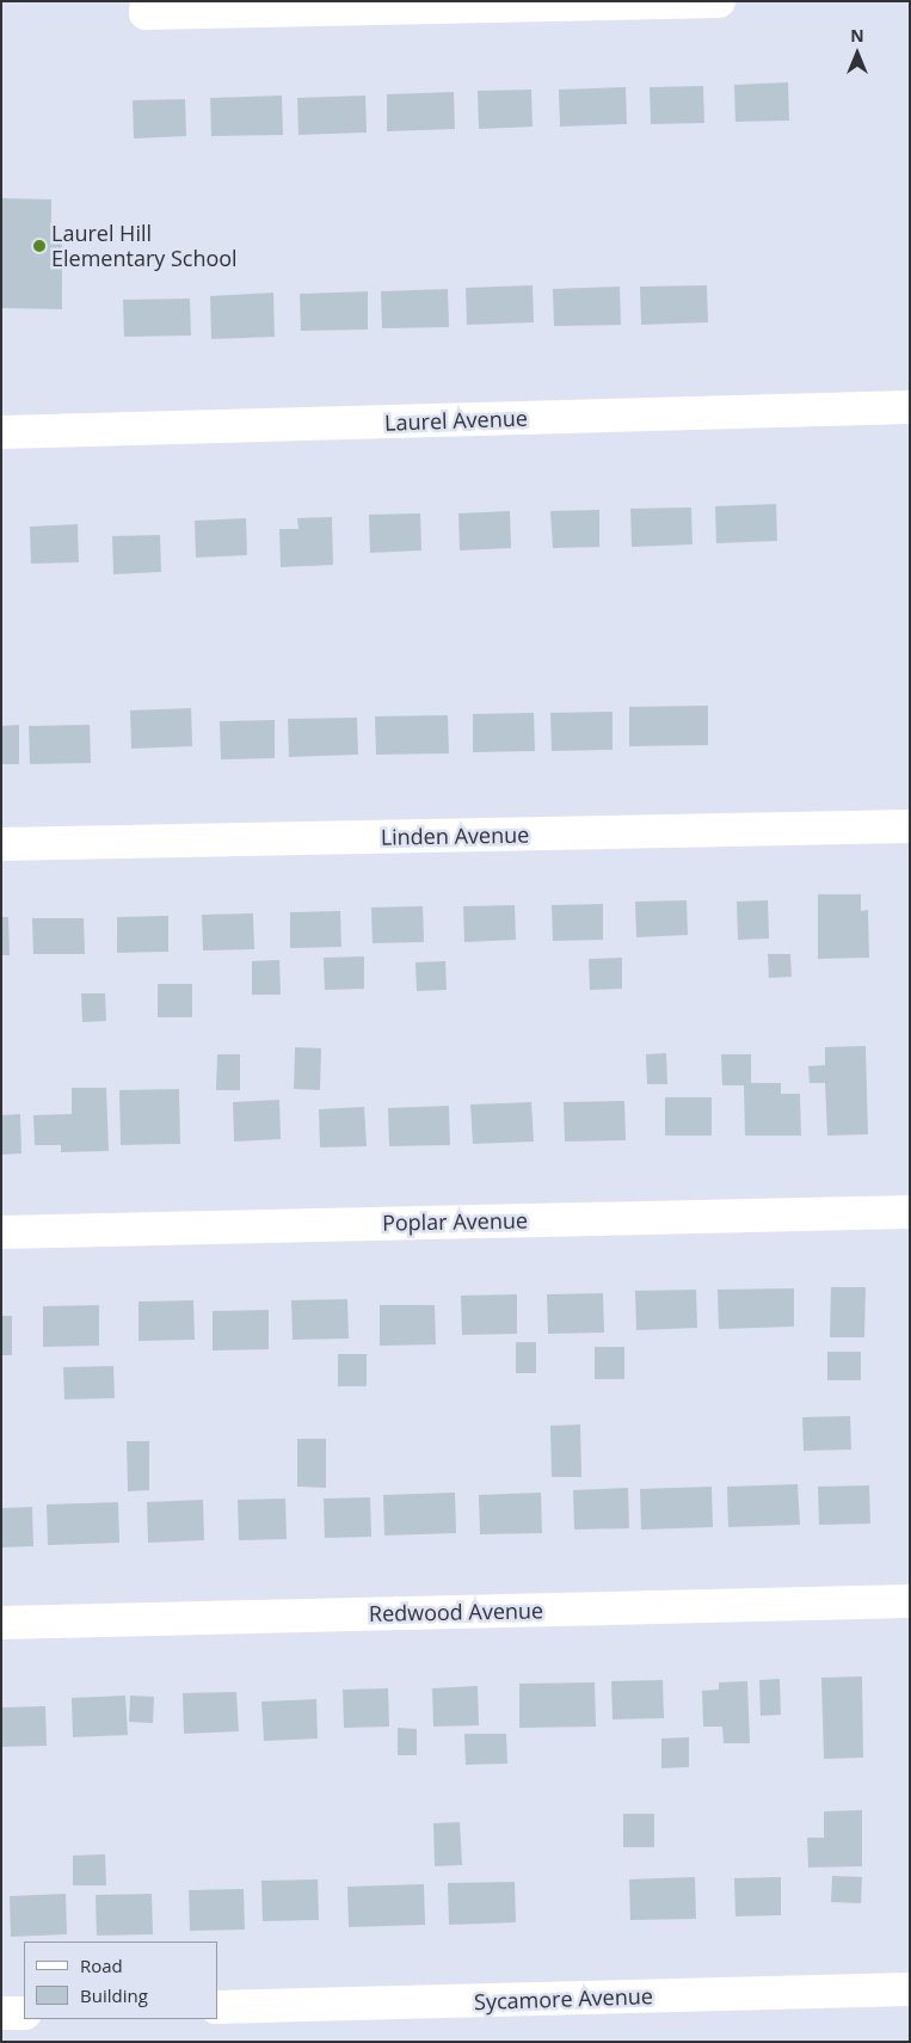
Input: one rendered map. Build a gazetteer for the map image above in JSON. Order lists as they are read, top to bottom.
{
  "streets": {
    "street": [
      "Laurel Avenue",
      "Linden Avenue",
      "Poplar Avenue",
      "Redwood Avenue",
      "Sycamore Avenue"
    ]
  },
  "places": ["Laurel Hill Elementary School"],
  "legend": ["Road", "Building"],
  "north": "top"
}
